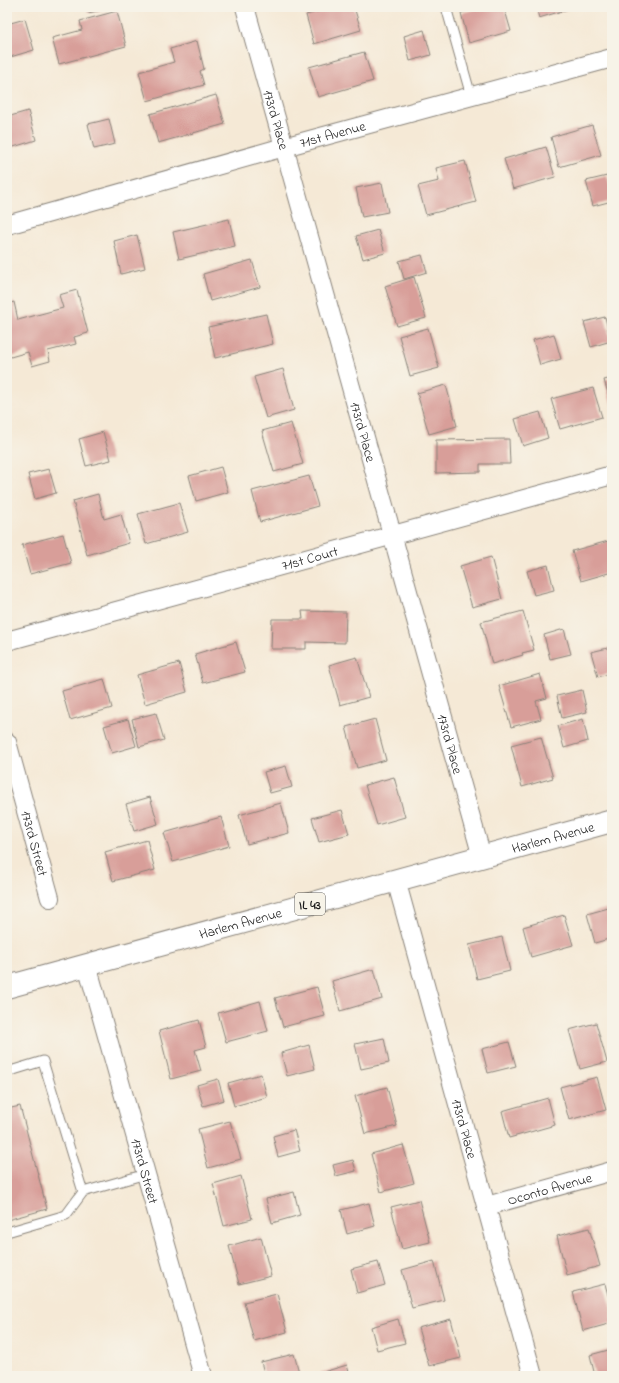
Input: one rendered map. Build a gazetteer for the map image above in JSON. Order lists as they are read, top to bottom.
{
  "streets": {
    "main road": ["Harlem Avenue", "IL 43"],
    "street": [
      "173rd Place",
      "71st Avenue",
      "71st Court",
      "173rd Street",
      "Oconto Avenue"
    ]
  },
  "crossings": [
    ["173rd Place", "71st Avenue"],
    ["173rd Place", "71st Court"],
    ["173rd Place", "Harlem Avenue"],
    ["173rd Place", "Oconto Avenue"],
    ["Harlem Avenue", "173rd Street"]
  ]
}
